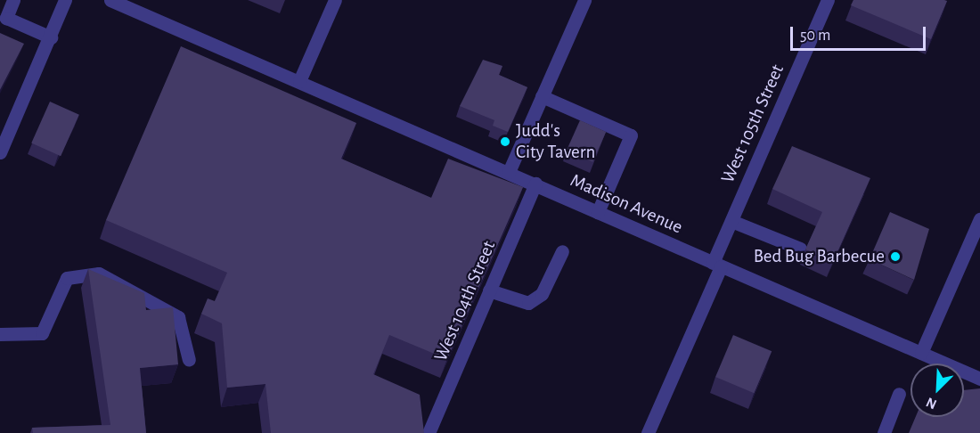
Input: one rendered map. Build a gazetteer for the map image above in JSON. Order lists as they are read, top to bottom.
{
  "streets": {
    "street": ["West 105th Street", "Madison Avenue", "West 104th Street"]
  },
  "crossings": [
    ["West 105th Street", "Madison Avenue"],
    ["Madison Avenue", "West 104th Street"]
  ],
  "places": ["Judd's City Tavern", "Bed Bug Barbecue"],
  "scale_bar": "50 m",
  "north": "bottom left"
}
